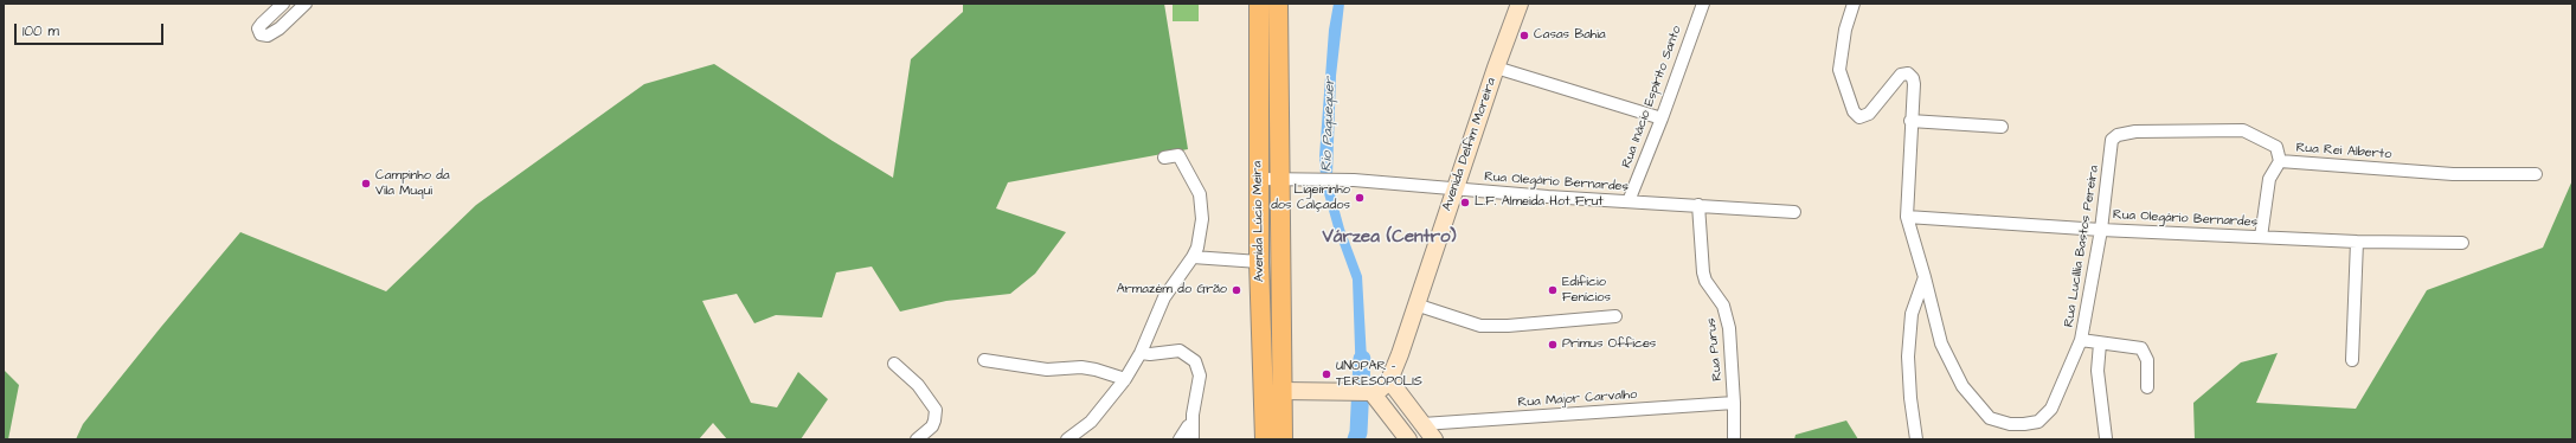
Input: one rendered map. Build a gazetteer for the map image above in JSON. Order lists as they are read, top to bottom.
{
  "streets": {
    "main road": ["Avenida Delfim Moreira", "Avenida Lúcio Meira"],
    "street": [
      "Rua Inácio Espírito Santo",
      "Rua Rei Alberto",
      "Rua Olegário Bernardes",
      "Rua Lucíllia Bastos Pereira",
      "Rua Purus",
      "Rua Major Carvalho"
    ]
  },
  "crossings": [
    ["Rua Inácio Espírito Santo", "Rua Olegário Bernardes"],
    ["Avenida Delfim Moreira", "Rua Olegário Bernardes"],
    ["Rua Rei Alberto", "Rua Lucíllia Bastos Pereira"],
    ["Rua Olegário Bernardes", "Avenida Lúcio Meira"],
    ["Rua Olegário Bernardes", "Rua Lucíllia Bastos Pereira"],
    ["Rua Olegário Bernardes", "Rua Purus"],
    ["Rua Purus", "Rua Major Carvalho"]
  ],
  "districts": ["Várzea (Centro)"],
  "water": ["Rio Paquequer"],
  "places": [
    "Casas Bahia",
    "Campinho da Vila Muqui",
    "Ligeirinho dos Calçados",
    "L.F. Almeida Hot Frut",
    "Armazém do Grão",
    "Edifício Fenícios",
    "Primus Offices",
    "UNOPAR - TERESÓPOLIS"
  ],
  "scale_bar": "100 m"
}
